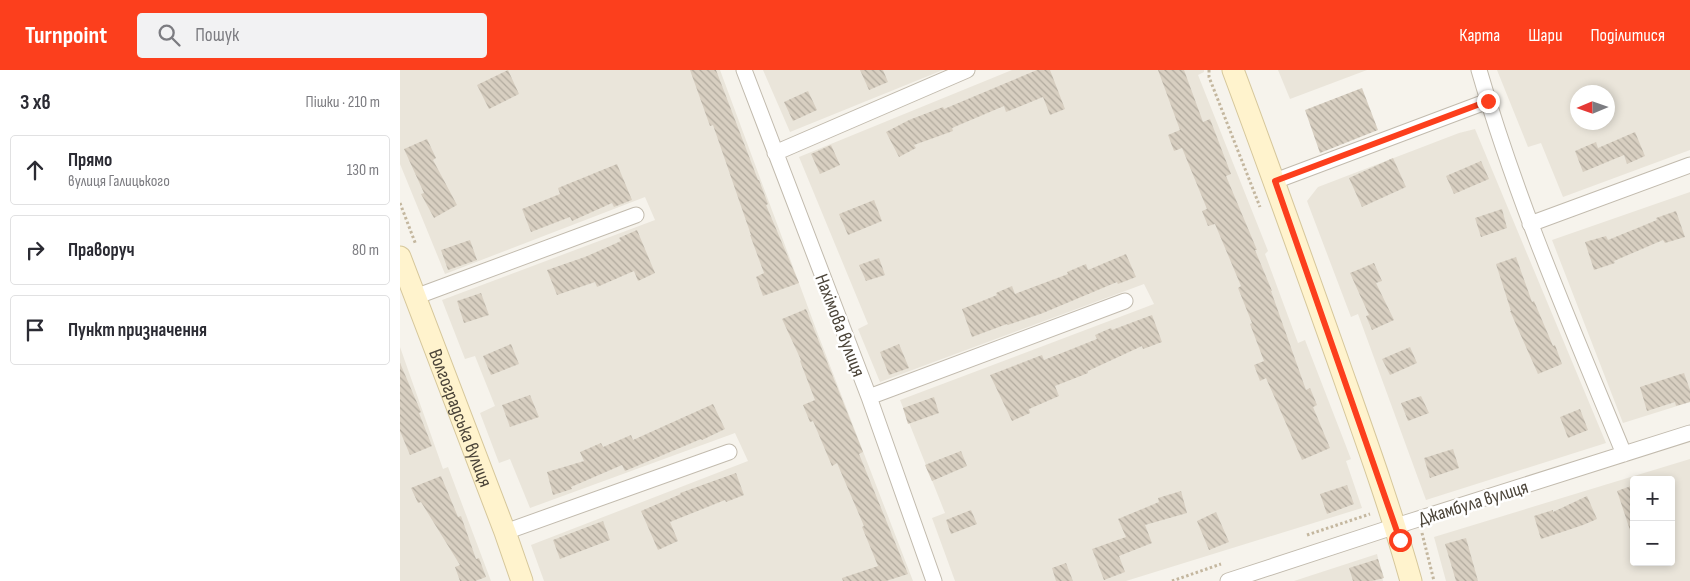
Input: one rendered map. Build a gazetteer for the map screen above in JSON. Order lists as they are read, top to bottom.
{
  "streets": {
    "street": ["Нахімова вулиця", "Волгоградська вулиця", "Джамбула вулиця"]
  },
  "north": "left",
  "page": {
    "header": "Turnpoint",
    "search": "Пошук",
    "nav": ["Карта", "Шари", "Поділитися"],
    "heading": ["3 хв", "Пішки · 210 m"],
    "list": [
      ["Прямо", "вулиця Галицького", "130 m"],
      ["Праворуч", "80 m"],
      "Пункт призначення"
    ],
    "map_buttons": ["+", "−"]
  }
}
